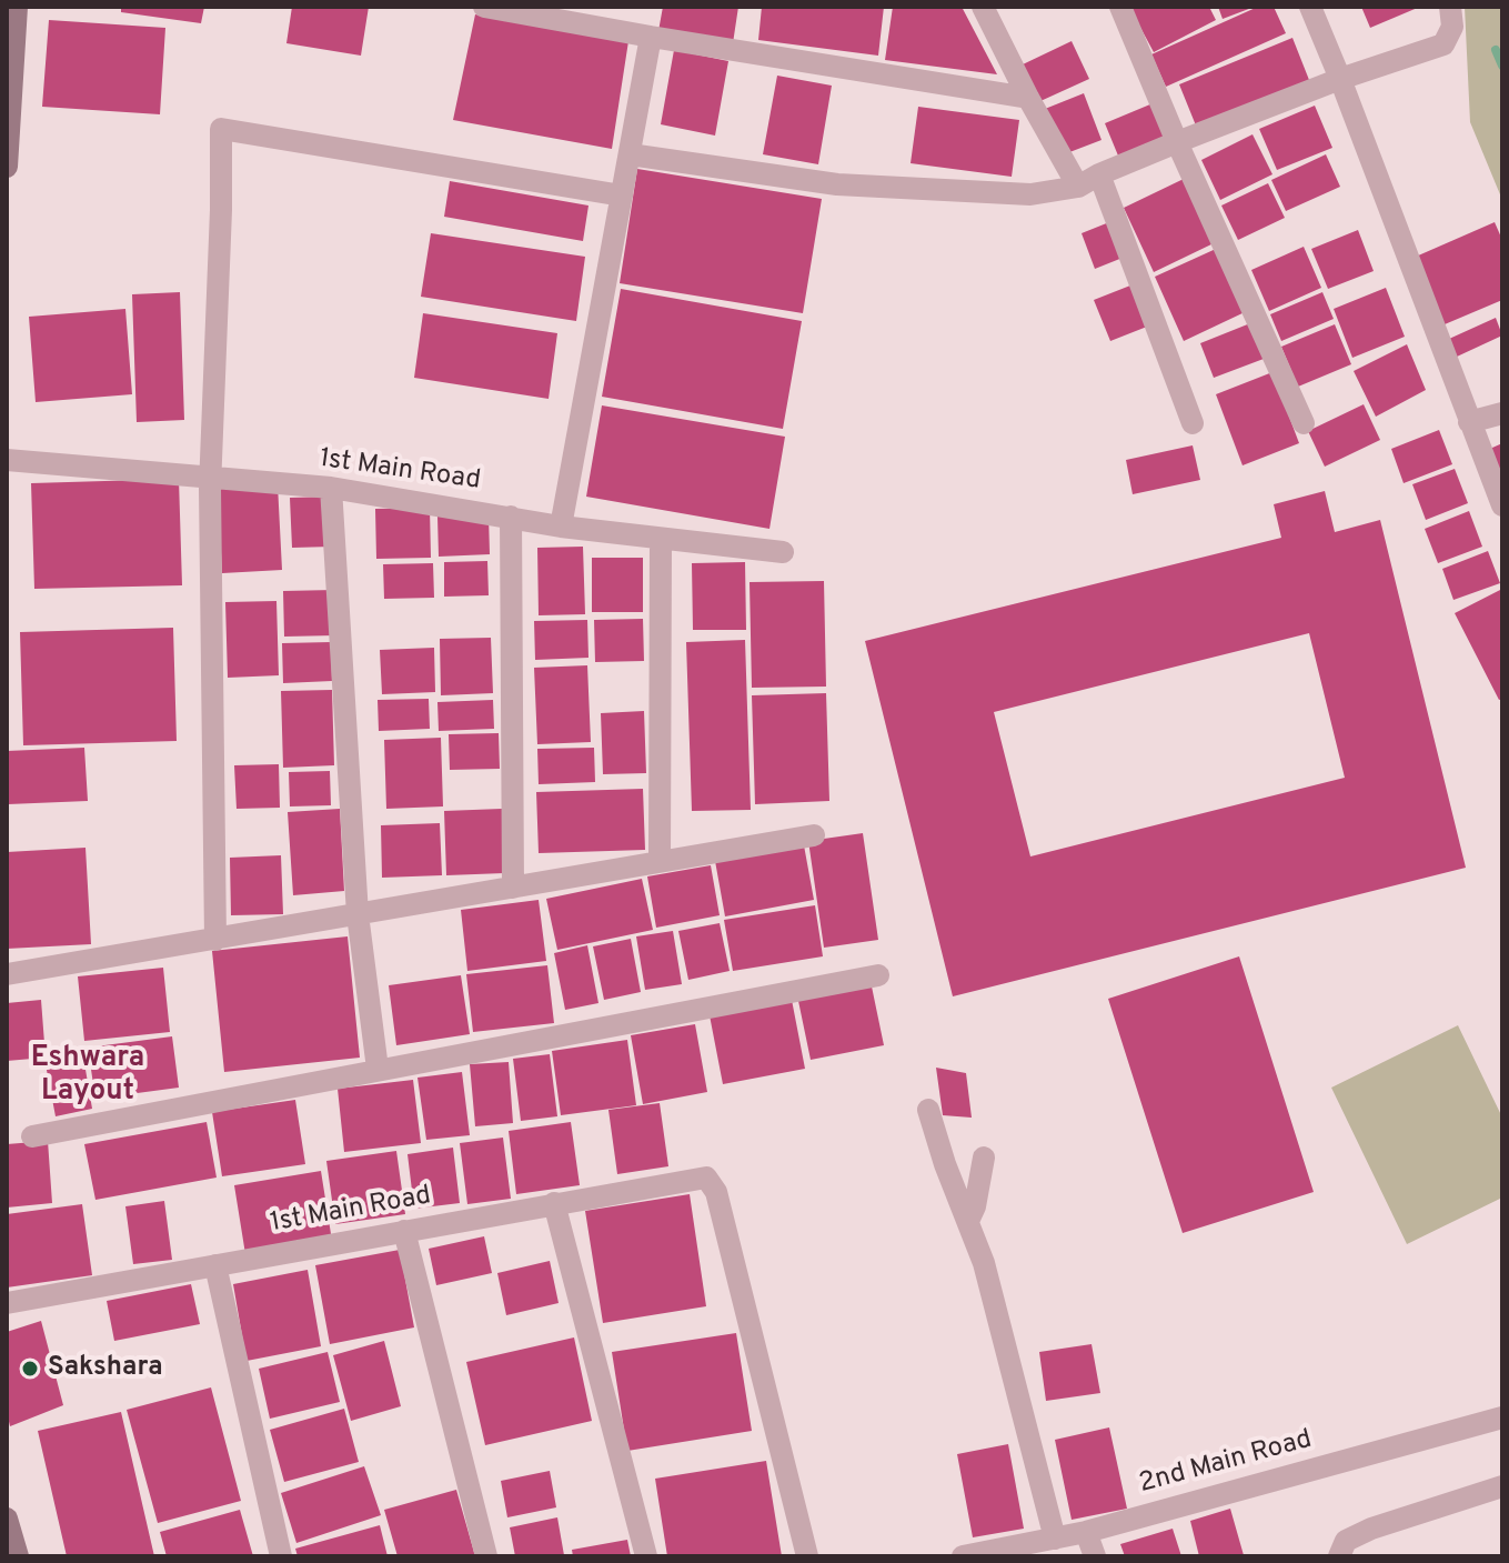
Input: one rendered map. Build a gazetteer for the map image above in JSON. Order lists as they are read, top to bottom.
{
  "streets": {
    "street": ["1st Main Road", "2nd Main Road"]
  },
  "districts": ["Eshwara Layout"],
  "places": ["Sakshara"]
}
